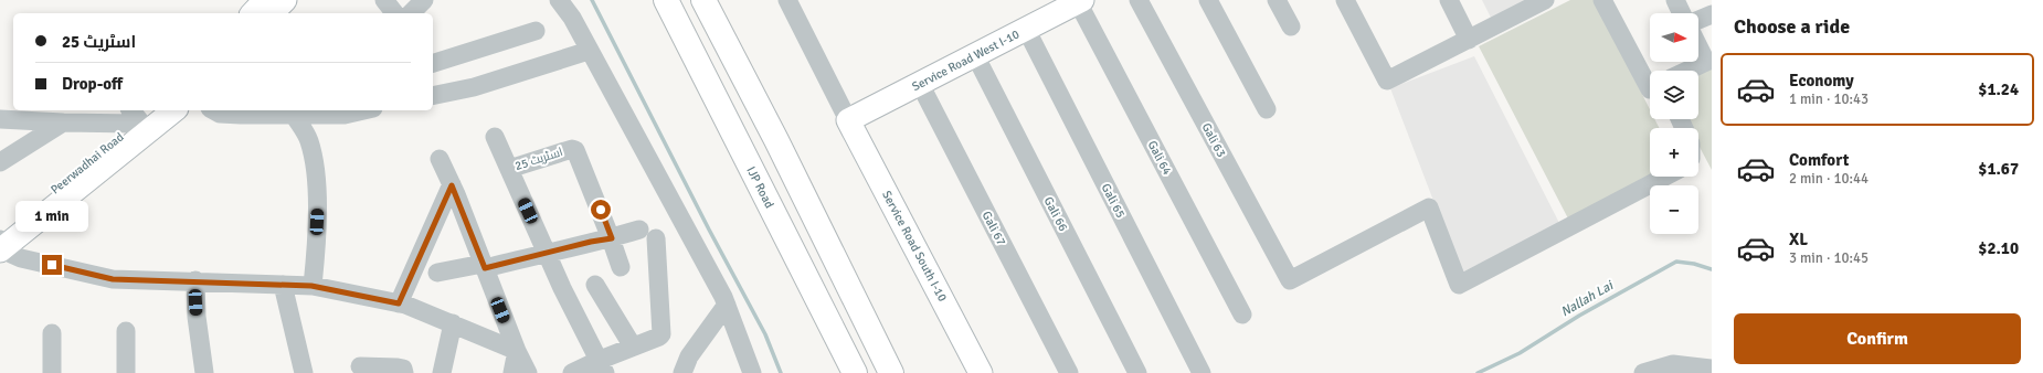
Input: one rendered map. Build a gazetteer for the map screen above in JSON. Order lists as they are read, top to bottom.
{
  "streets": {
    "highway": ["IJP Road"],
    "main road": ["Service Road West I-10", "Peerwadhai Road", "Service Road South I-10"],
    "street": [
      "Gali 63",
      "Gali 64",
      "اسٹریٹ 25",
      "Gali 65",
      "Gali 66",
      "Gali 67"
    ]
  },
  "crossings": [
    ["Service Road West I-10", "Gali 64"],
    ["Service Road West I-10", "Gali 65"],
    ["Service Road West I-10", "Gali 66"],
    ["Service Road West I-10", "Gali 67"],
    ["Service Road West I-10", "Service Road South I-10"]
  ],
  "water": ["Nallah Lai"],
  "north": "right",
  "page": {
    "heading": "Choose a ride",
    "map_buttons": ["+", "−"],
    "banner": ["اسٹریٹ 25", "Drop-off"],
    "list": [
      {
        "name": "Economy",
        "note": "1 min · 10:43",
        "value": "$1.24"
      },
      {
        "name": "Comfort",
        "note": "2 min · 10:44",
        "value": "$1.67"
      },
      {
        "name": "XL",
        "note": "3 min · 10:45",
        "value": "$2.10"
      }
    ],
    "bubble": "1 min",
    "buttons": "Confirm"
  }
}
